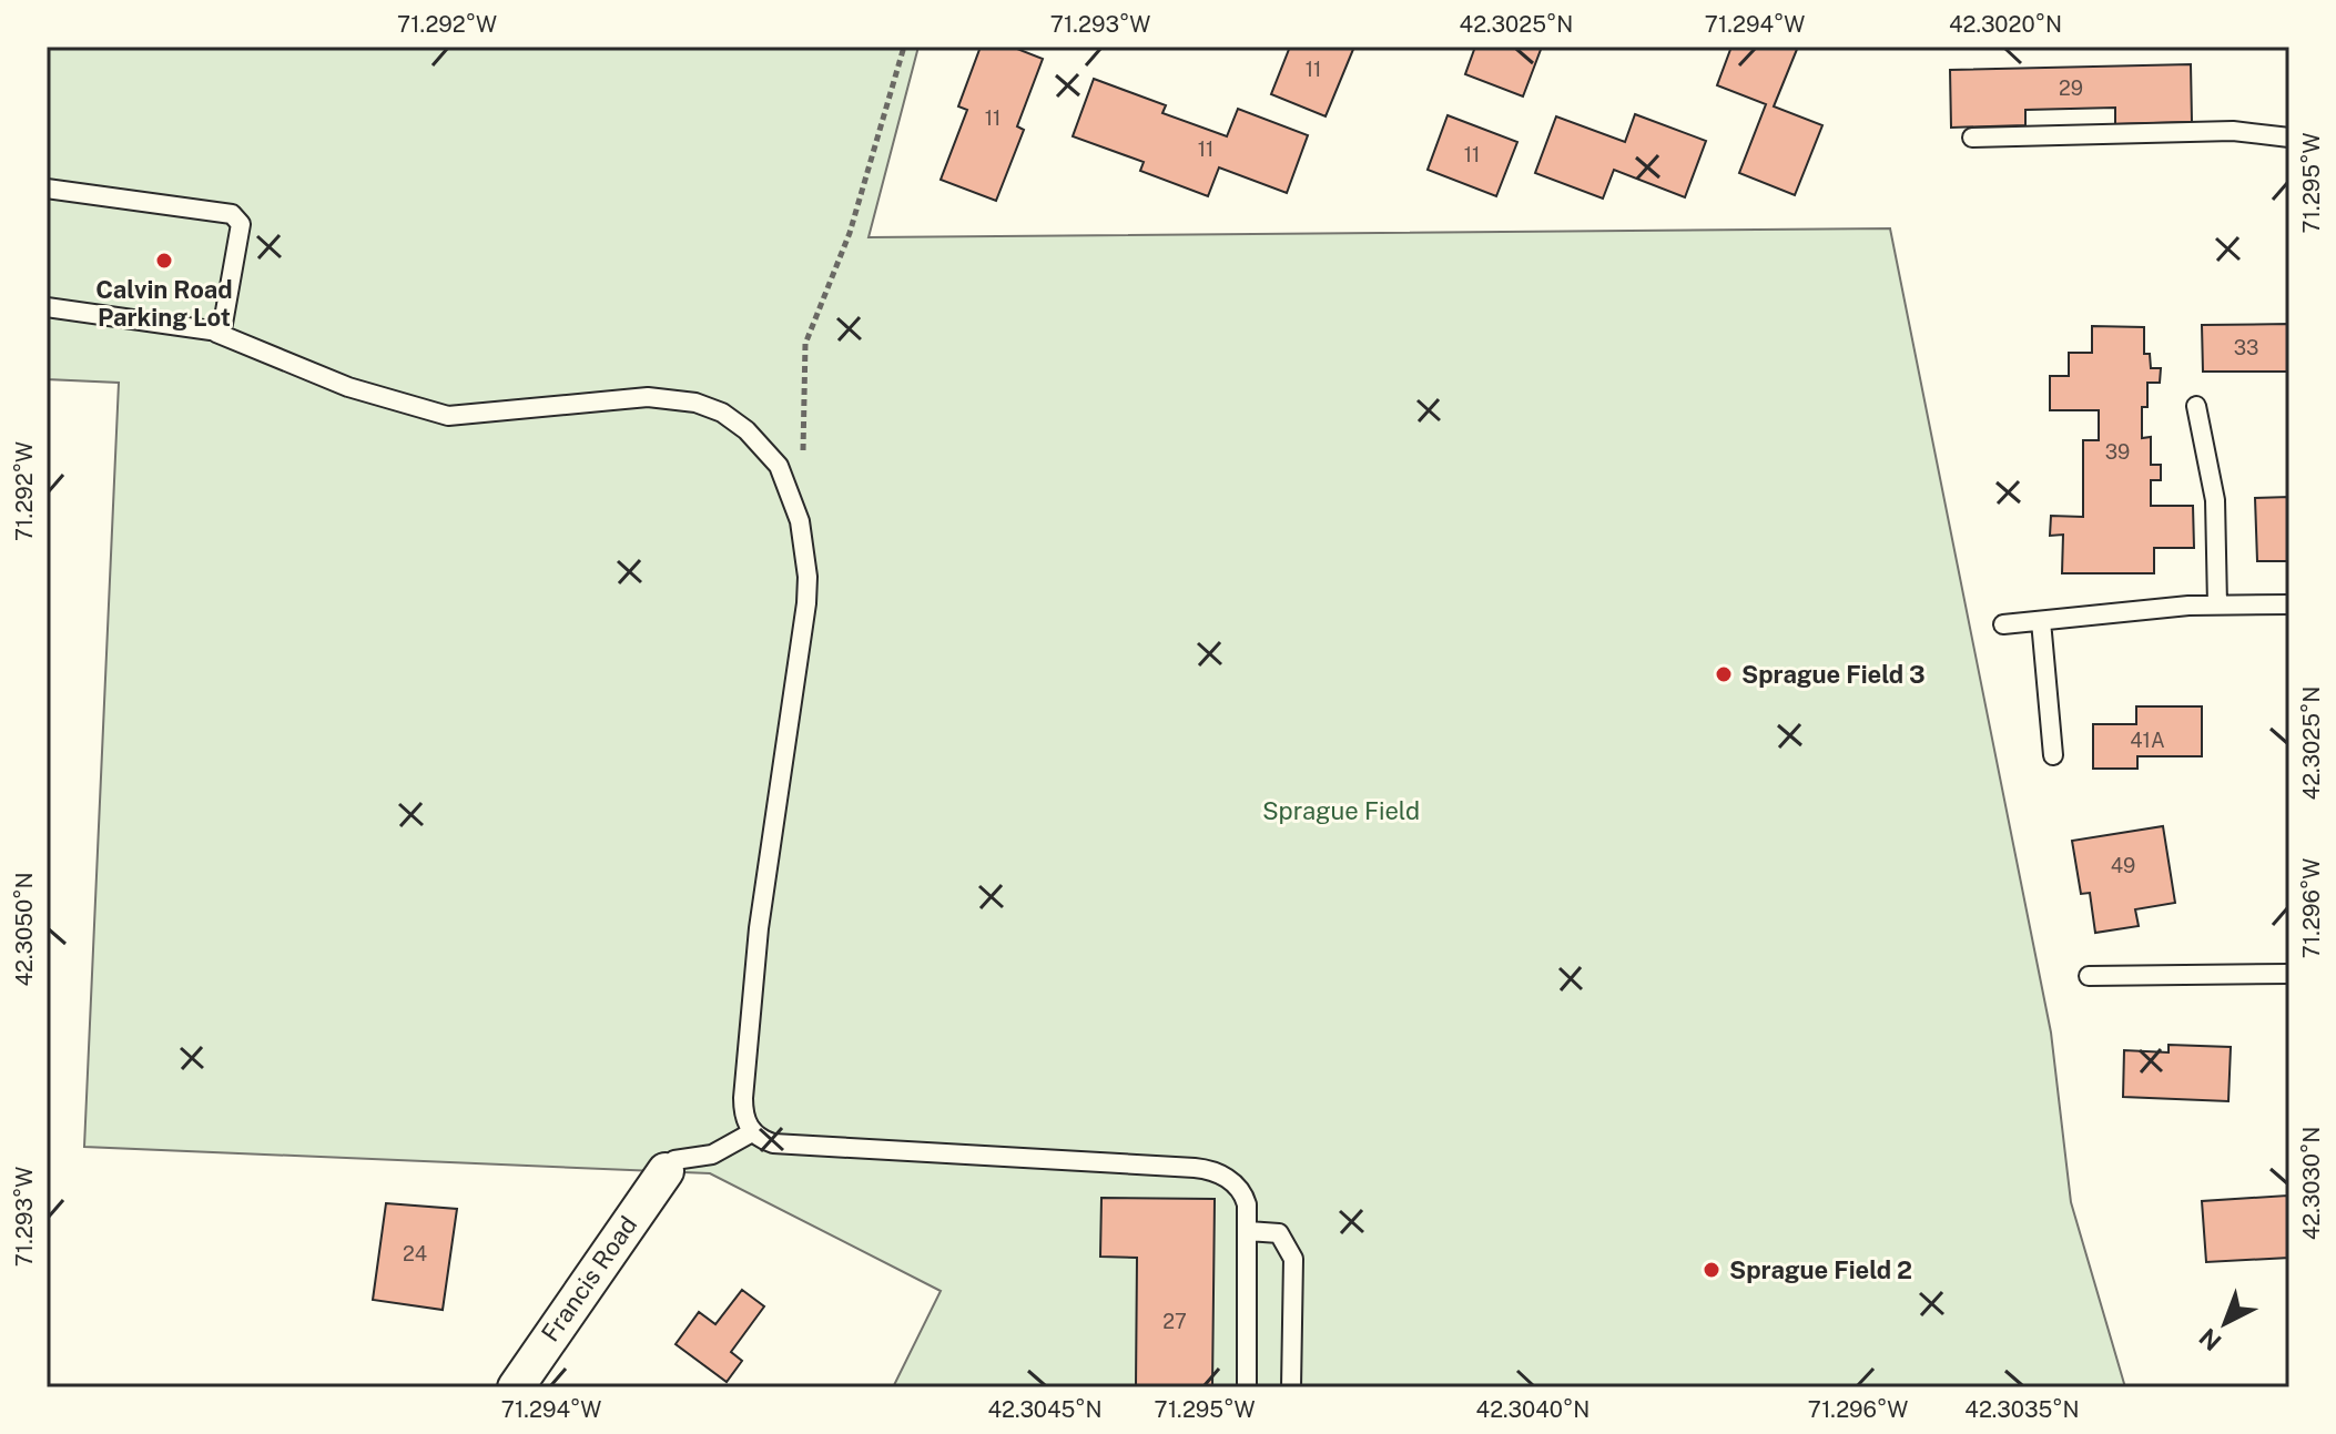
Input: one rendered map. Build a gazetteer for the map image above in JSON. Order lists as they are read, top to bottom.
{
  "streets": {
    "street": ["Francis Road"]
  },
  "parks": ["Sprague Field"],
  "places": ["Calvin Road Parking Lot", "Sprague Field 3", "Sprague Field 2"],
  "house_numbers": [
    "11",
    "29",
    "11",
    "11",
    "11",
    "33",
    "39",
    "41A",
    "49",
    "24",
    "27"
  ],
  "north": "bottom left",
  "coordinates": [
    "71.292°W",
    "71.293°W",
    "42.3025°N",
    "71.294°W",
    "42.3020°N",
    "71.295°W",
    "71.296°W",
    "42.3050°N",
    "42.3030°N",
    "42.3045°N",
    "42.3040°N",
    "42.3035°N"
  ]
}
